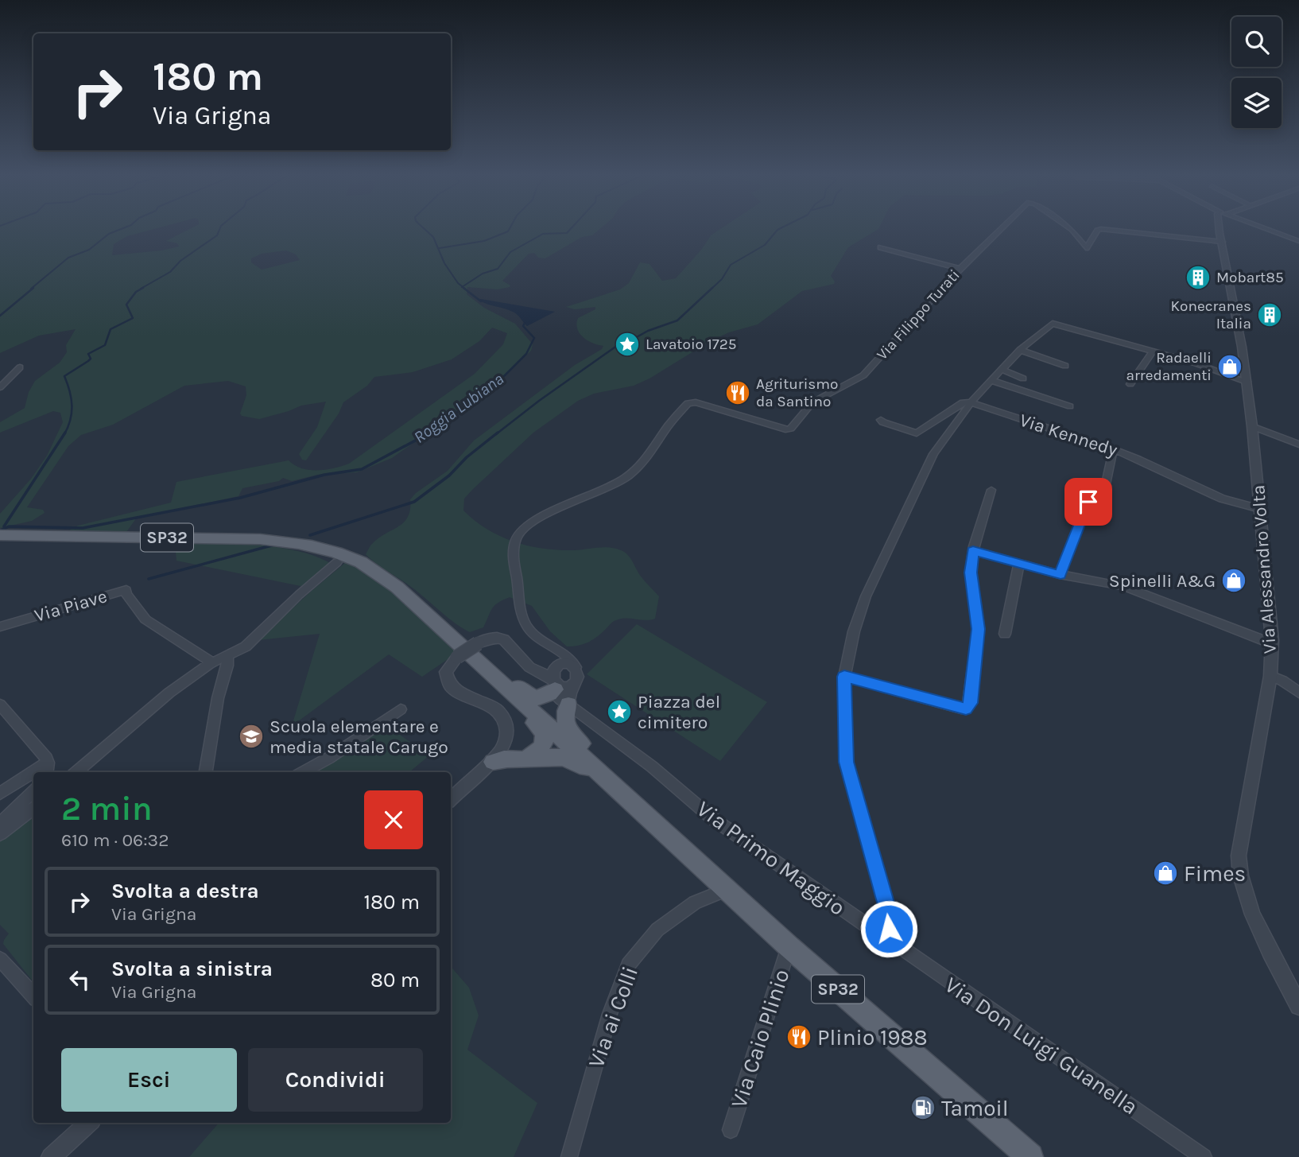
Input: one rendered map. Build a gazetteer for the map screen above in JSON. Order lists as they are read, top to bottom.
{
  "streets": {
    "main road": ["SP32"],
    "street": [
      "Via Filippo Turati",
      "Via Kennedy",
      "Via Alessandro Volta",
      "Via Piave",
      "Via Primo Maggio",
      "Via ai Colli",
      "Via Caio Plinio",
      "Via Don Luigi Guanella"
    ]
  },
  "crossings": [
    ["Via Filippo Turati", "Via Alessandro Volta"],
    ["Via Kennedy", "Via Alessandro Volta"],
    ["SP32", "Via Primo Maggio"],
    ["SP32", "Via ai Colli"],
    ["SP32", "Via Caio Plinio"],
    ["Via Primo Maggio", "Via Don Luigi Guanella"]
  ],
  "water": ["Roggia Lubiana"],
  "places": {
    "building": ["Mobart85", "Konecranes Italia"],
    "place": ["Lavatoio 1725", "Piazza del cimitero"],
    "shop": ["Radaelli arredamenti", "Spinelli A&G", "Fimes"],
    "restaurant": ["Agriturismo da Santino", "Plinio 1988"],
    "school or university": ["Scuola elementare e media statale Carugo"],
    "fuel station": ["Tamoil"]
  },
  "page": {
    "turn": ["180 m", "Via Grigna"],
    "heading": ["2 min", "610 m · 06:32"],
    "list": [
      {
        "name": "Svolta a destra",
        "note": "Via Grigna",
        "value": "180 m"
      },
      {
        "name": "Svolta a sinistra",
        "note": "Via Grigna",
        "value": "80 m"
      }
    ],
    "buttons": ["Esci", "Condividi"]
  }
}
